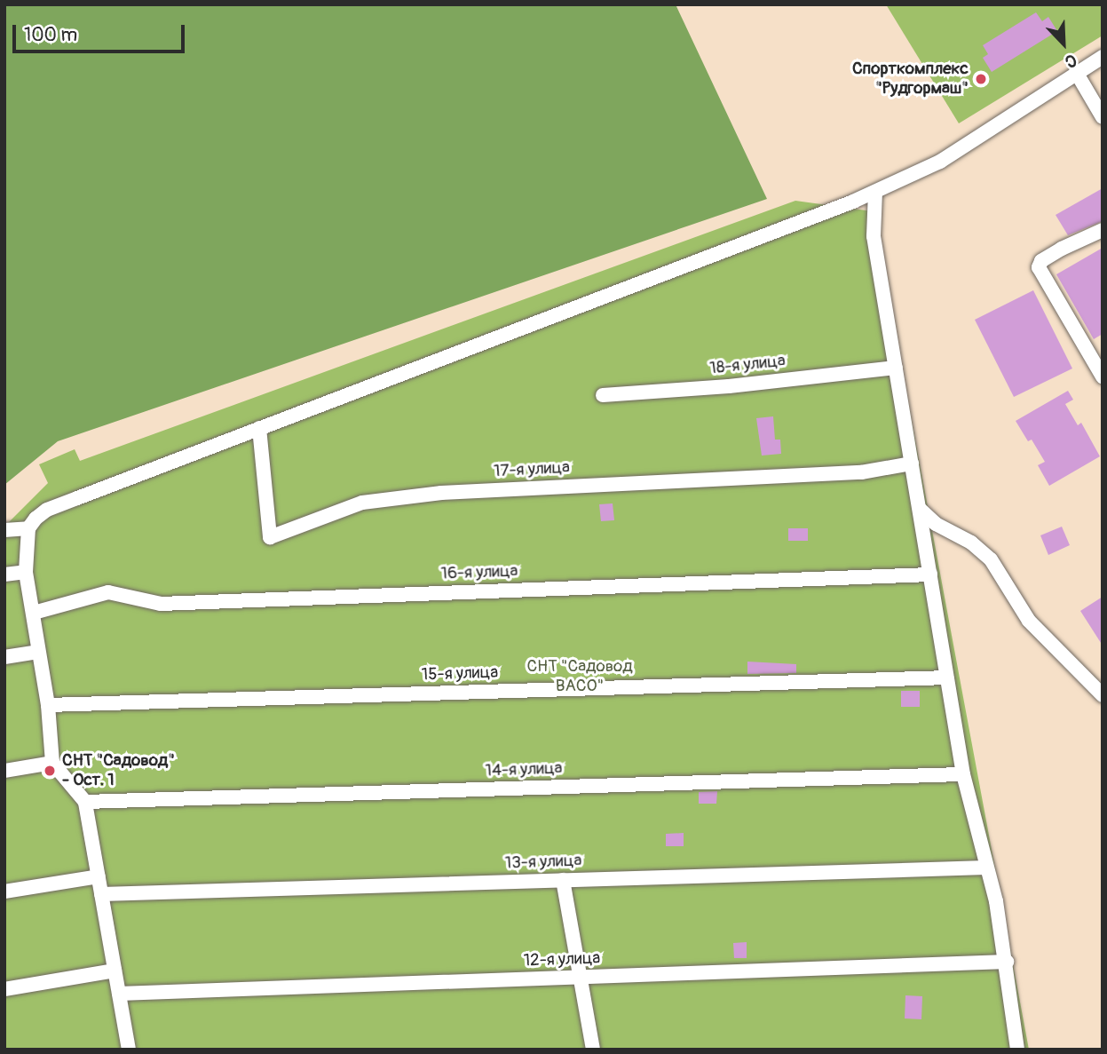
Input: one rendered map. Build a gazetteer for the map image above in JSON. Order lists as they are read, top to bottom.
{
  "streets": {
    "street": [
      "18-я улица",
      "17-я улица",
      "16-я улица",
      "15-я улица",
      "14-я улица",
      "13-я улица",
      "12-я улица"
    ]
  },
  "parks": ["СНТ \"Садовод ВАСО\""],
  "places": ["Спорткомплекс \"Рудгормаш\"", "СНТ \"Садовод\" - Ост. 1"],
  "scale_bar": "100 m",
  "north": "bottom right"
}
